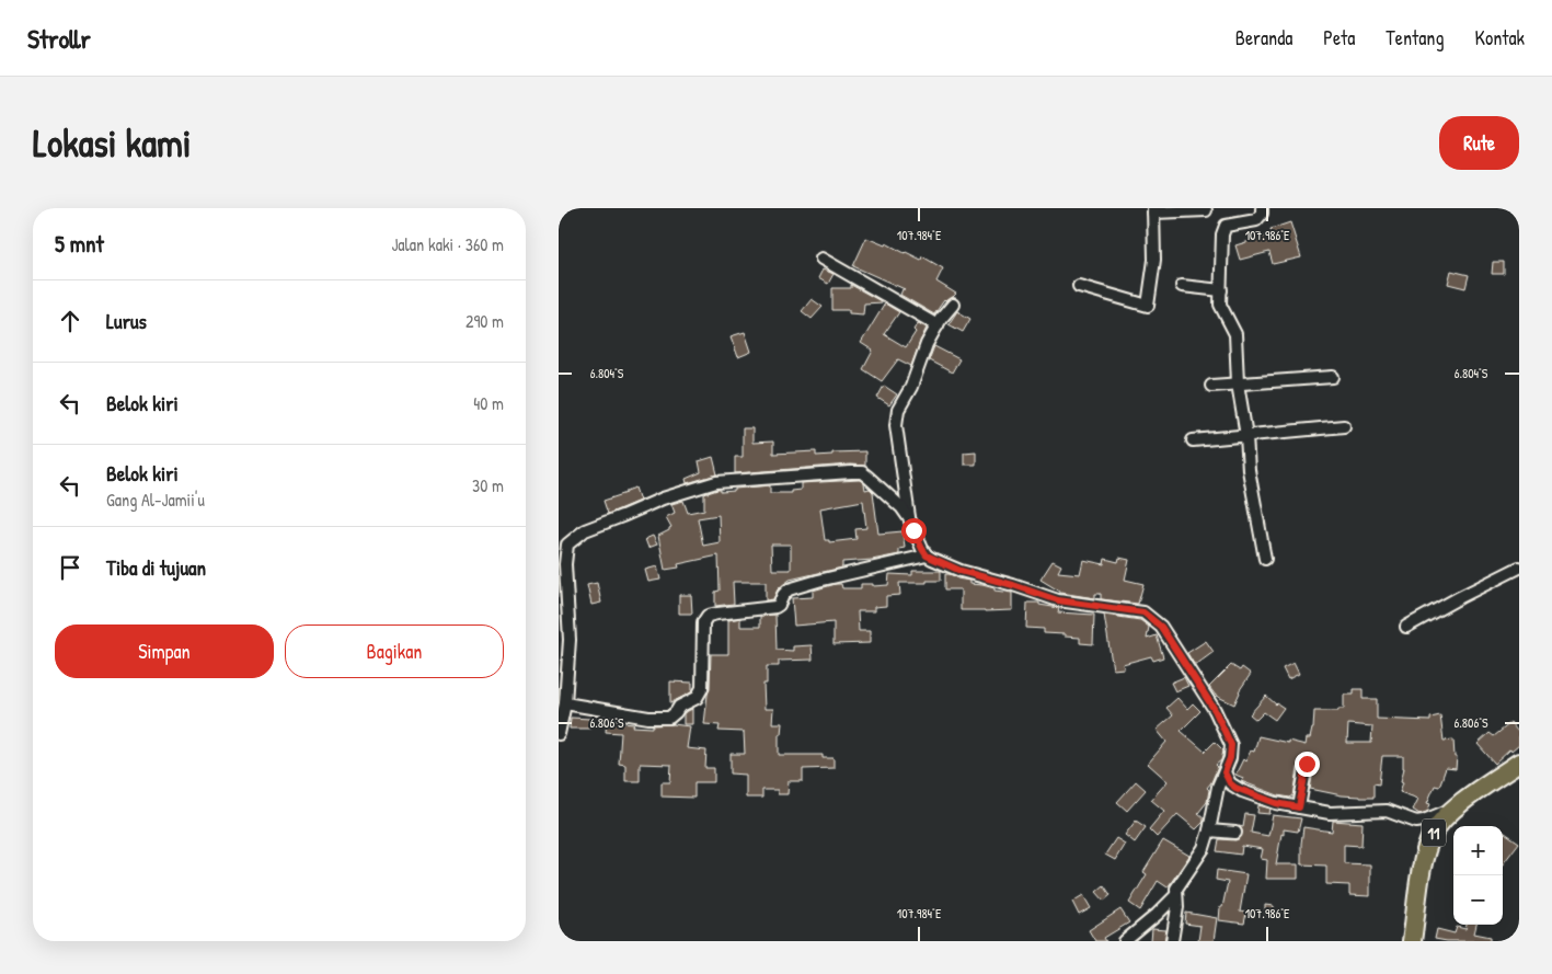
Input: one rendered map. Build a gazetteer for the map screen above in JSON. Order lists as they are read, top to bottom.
{
  "streets": {
    "highway": ["11"]
  },
  "page": {
    "header": "Strollr",
    "nav": [
      "Beranda",
      "Peta",
      "Tentang",
      "Kontak"
    ],
    "buttons": [
      "Rute",
      ["Simpan", "Bagikan"]
    ],
    "title": "Lokasi kami",
    "heading": ["5 mnt", "Jalan kaki · 360 m"],
    "list": [
      ["Lurus", "290 m"],
      ["Belok kiri", "40 m"],
      ["Belok kiri", "Gang Al-Jamii'u", "30 m"],
      "Tiba di tujuan"
    ],
    "map_buttons": ["+", "−"]
  },
  "coordinates": [
    "107.984°E",
    "107.986°E",
    "6.804°S",
    "6.806°S"
  ]
}
